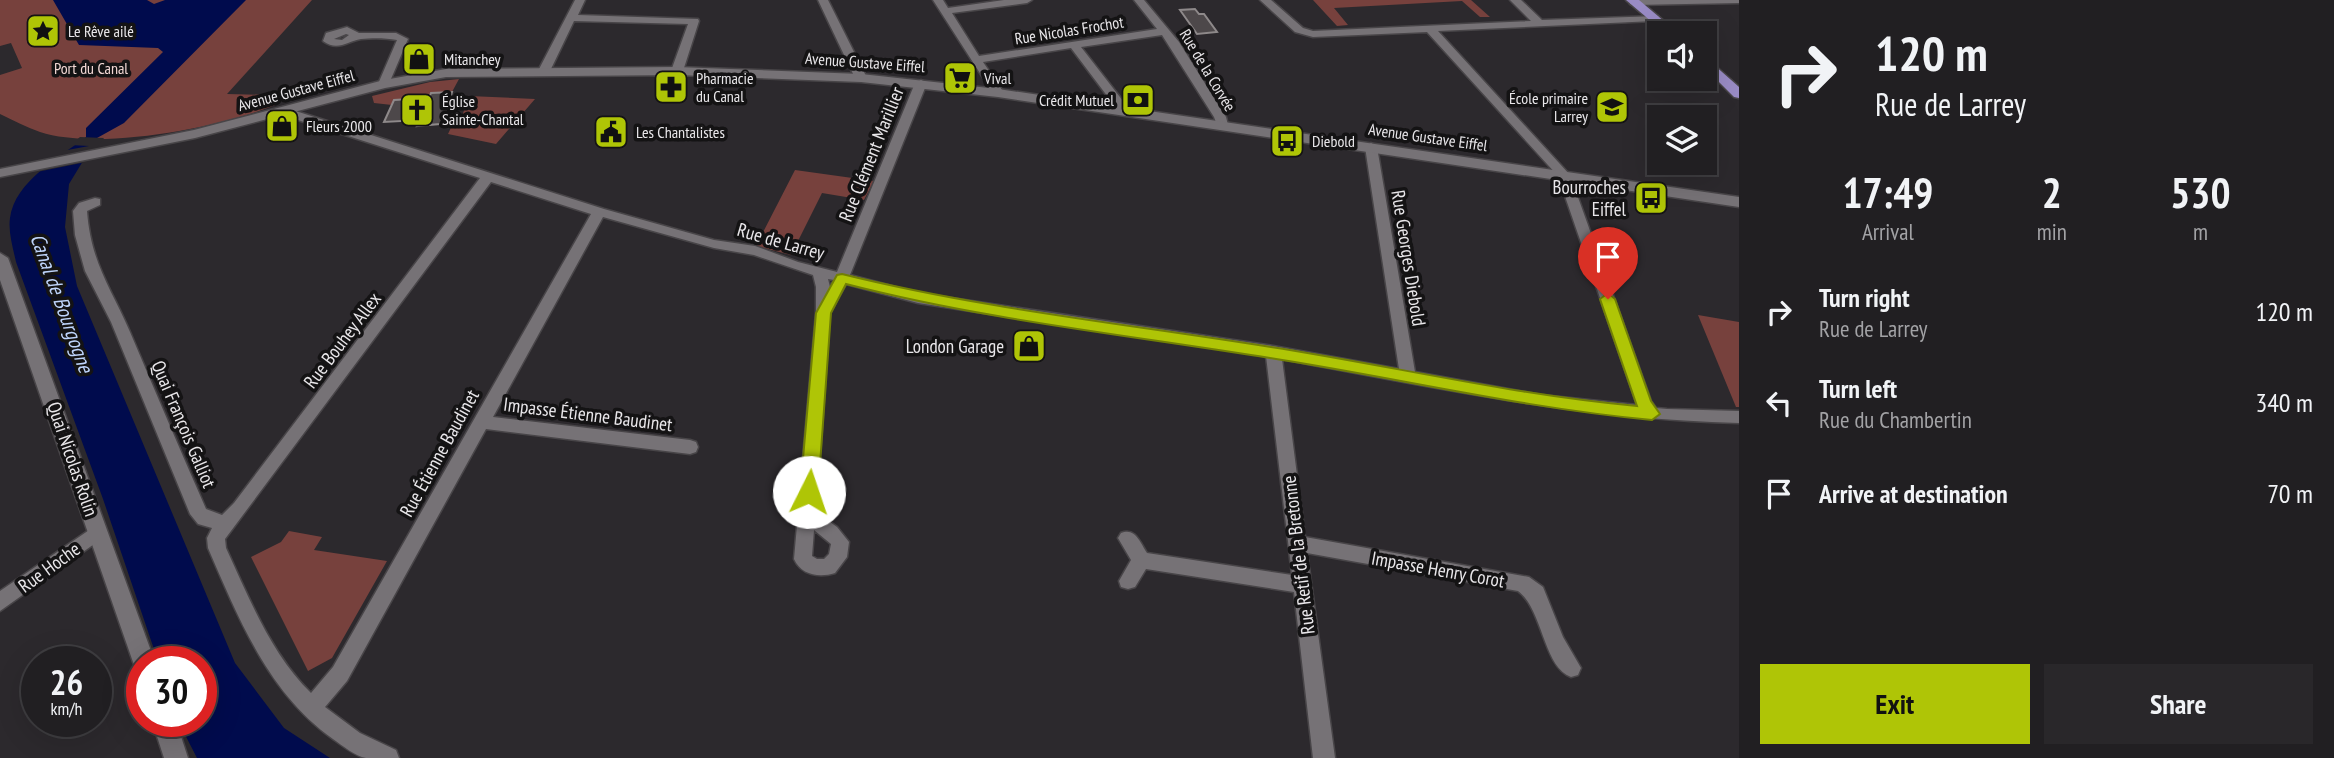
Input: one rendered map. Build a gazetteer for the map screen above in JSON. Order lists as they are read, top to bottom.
{
  "streets": {
    "main road": ["Avenue Gustave Eiffel", "Quai Nicolas Rolin"],
    "street": [
      "Rue Nicolas Frochot",
      "Rue de la Corvée",
      "Rue Clément Marillier",
      "Rue de Larrey",
      "Rue Georges Diebold",
      "Rue Bouhey Allex",
      "Impasse Étienne Baudinet",
      "Quai François Galliot",
      "Rue Étienne Baudinet",
      "Rue Retif de la Bretonne",
      "Rue Hoche",
      "Impasse Henry Corot"
    ]
  },
  "crossings": [
    ["Rue Nicolas Frochot", "Rue de la Corvée"],
    ["Avenue Gustave Eiffel", "Rue de la Corvée"],
    ["Avenue Gustave Eiffel", "Rue Clément Marillier"],
    ["Avenue Gustave Eiffel", "Rue de Larrey"],
    ["Avenue Gustave Eiffel", "Rue Georges Diebold"],
    ["Rue Clément Marillier", "Rue de Larrey"],
    ["Rue de Larrey", "Rue Georges Diebold"],
    ["Rue de Larrey", "Rue Bouhey Allex"],
    ["Rue de Larrey", "Rue Étienne Baudinet"],
    ["Rue de Larrey", "Rue Retif de la Bretonne"],
    ["Rue Bouhey Allex", "Quai François Galliot"],
    ["Impasse Étienne Baudinet", "Rue Étienne Baudinet"],
    ["Quai Nicolas Rolin", "Rue Hoche"],
    ["Rue Retif de la Bretonne", "Impasse Henry Corot"]
  ],
  "water": ["Canal de Bourgogne"],
  "parks": ["Port du Canal"],
  "places": {
    "place": ["Le Rêve ailé"],
    "shop": ["Mitanchey", "Fleurs 2000", "London Garage"],
    "supermarket": ["Vival"],
    "pharmacy": ["Pharmacie du Canal"],
    "bank": ["Crédit Mutuel"],
    "school or university": ["École primaire Larrey"],
    "church": ["Église Sainte-Chantal"],
    "public building": ["Les Chantalistes"],
    "bus stop": ["Diebold", "Bourroches Eiffel"]
  },
  "page": {
    "turn": ["120 m", "Rue de Larrey"],
    "eta": [
      "17:49",
      "Arrival",
      "2",
      "min",
      "530",
      "m"
    ],
    "list": [
      {
        "name": "Turn right",
        "note": "Rue de Larrey",
        "value": "120 m"
      },
      {
        "name": "Turn left",
        "note": "Rue du Chambertin",
        "value": "340 m"
      },
      {
        "name": "Arrive at destination",
        "value": "70 m"
      }
    ],
    "speed": "26 km/h",
    "limit": "30",
    "buttons": ["Exit", "Share"]
  }
}
